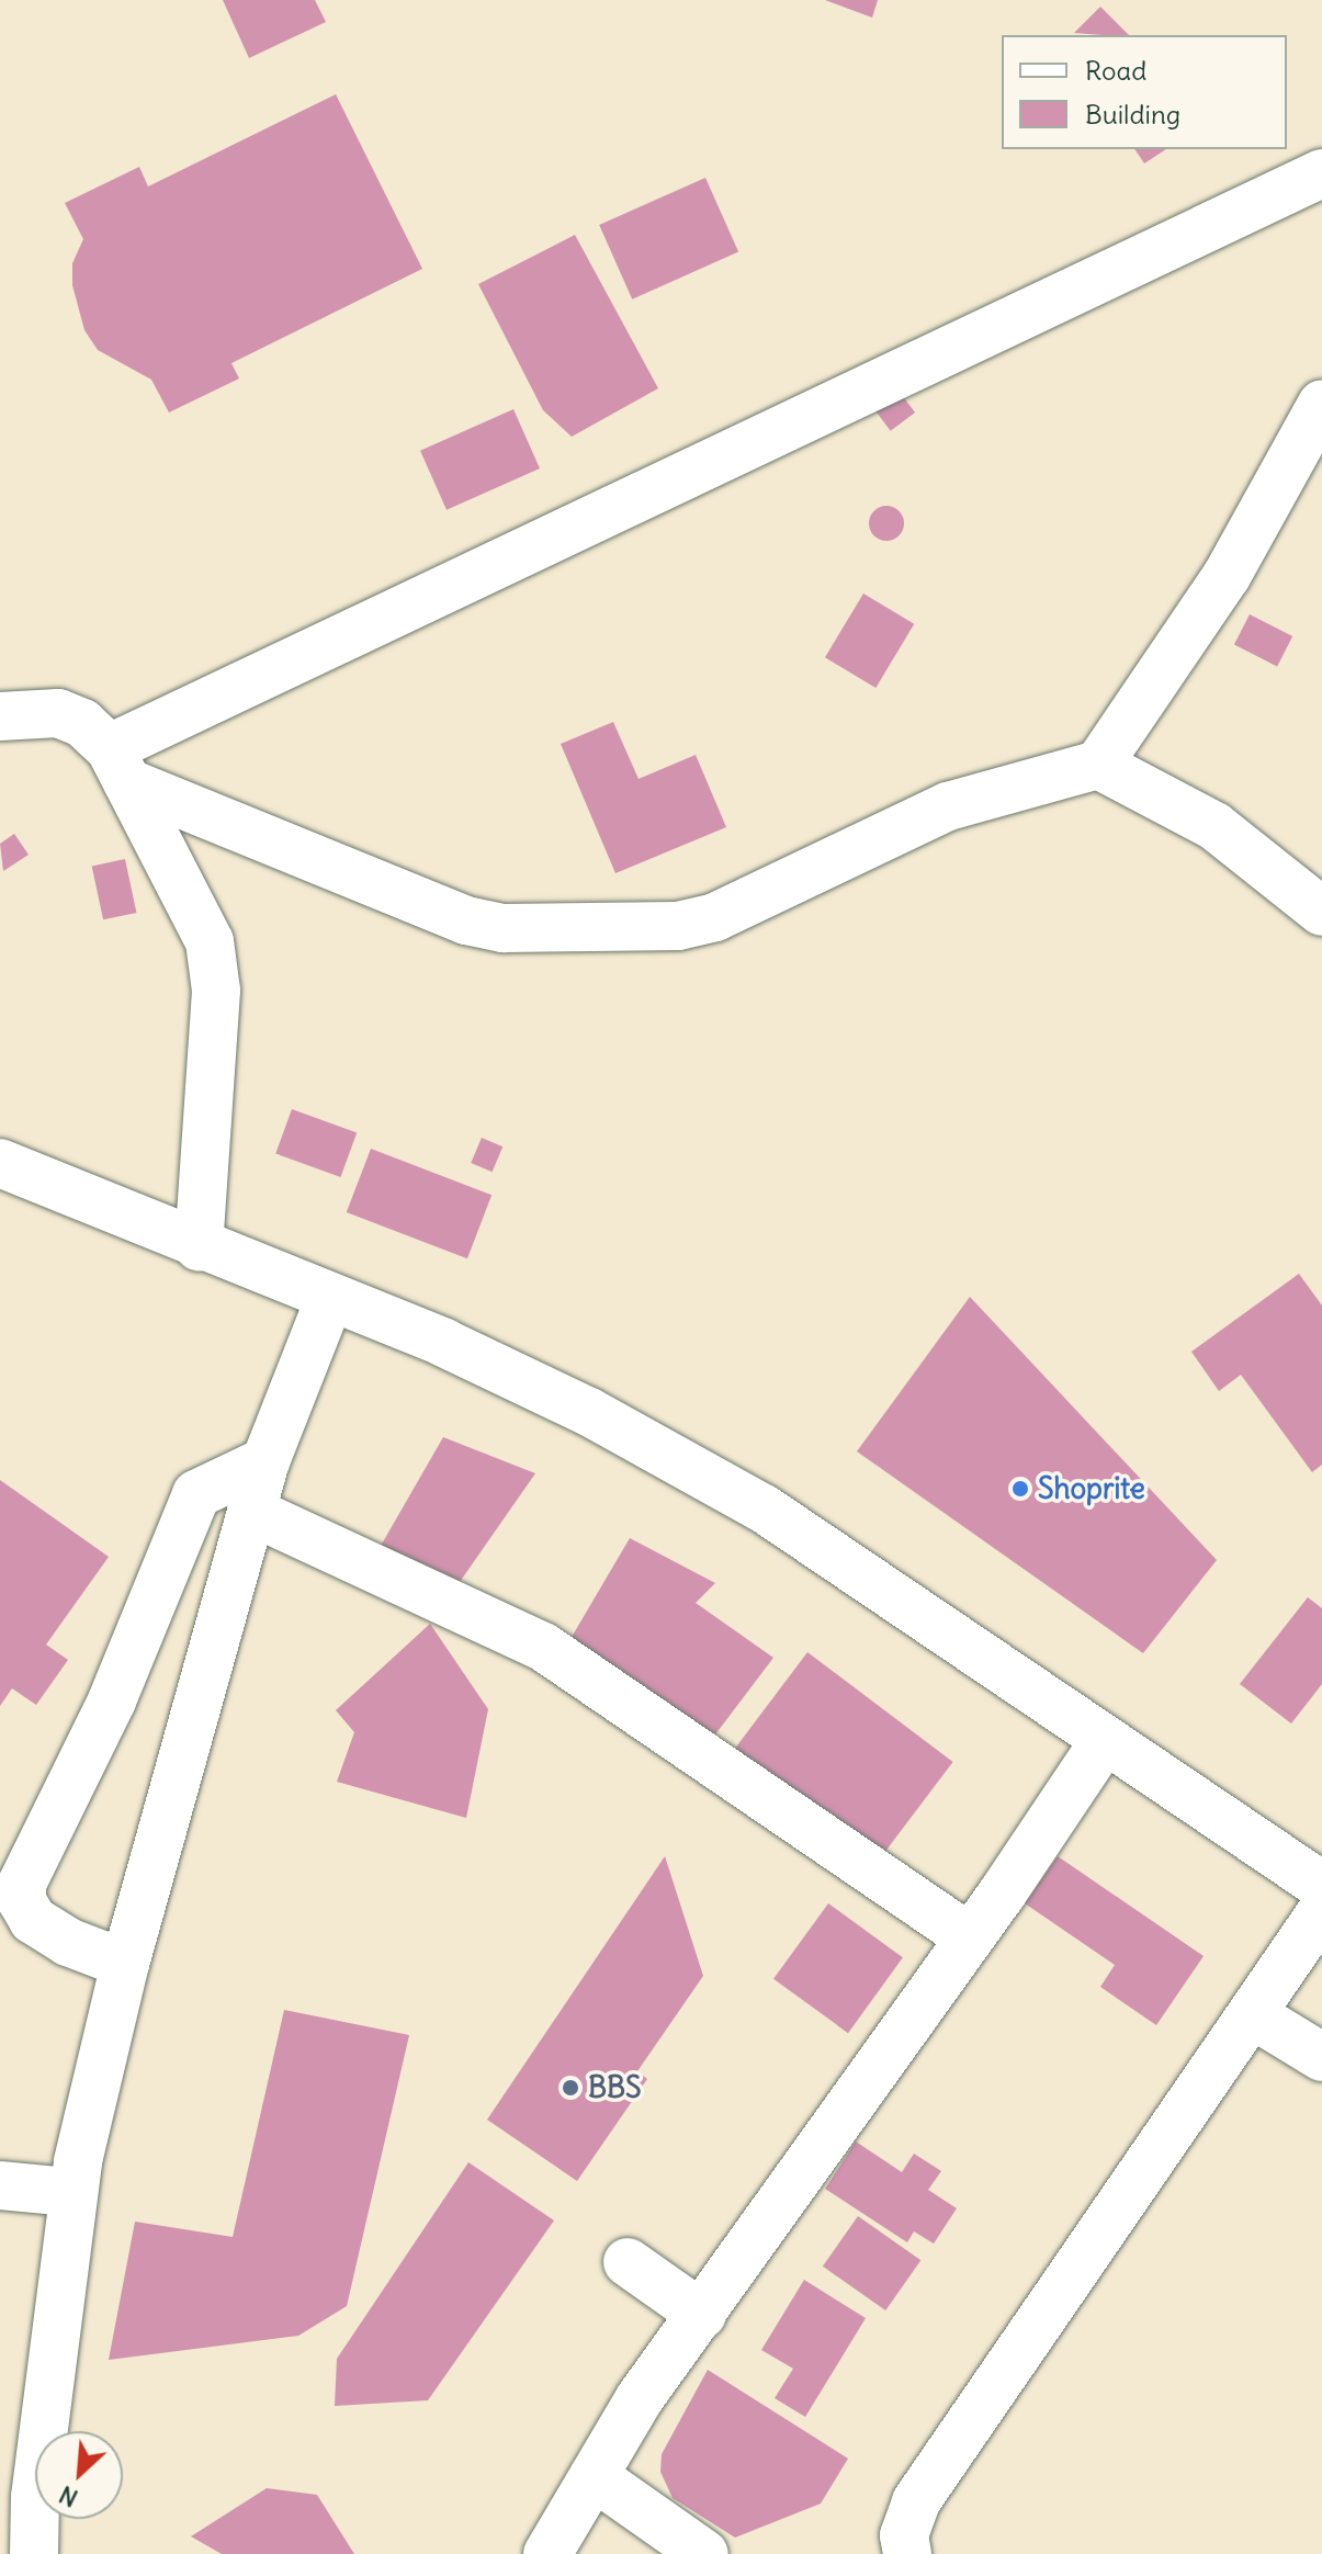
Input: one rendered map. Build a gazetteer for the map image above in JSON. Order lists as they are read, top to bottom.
{
  "places": ["Shoprite", "BBS"],
  "legend": ["Road", "Building"],
  "north": "bottom left"
}
